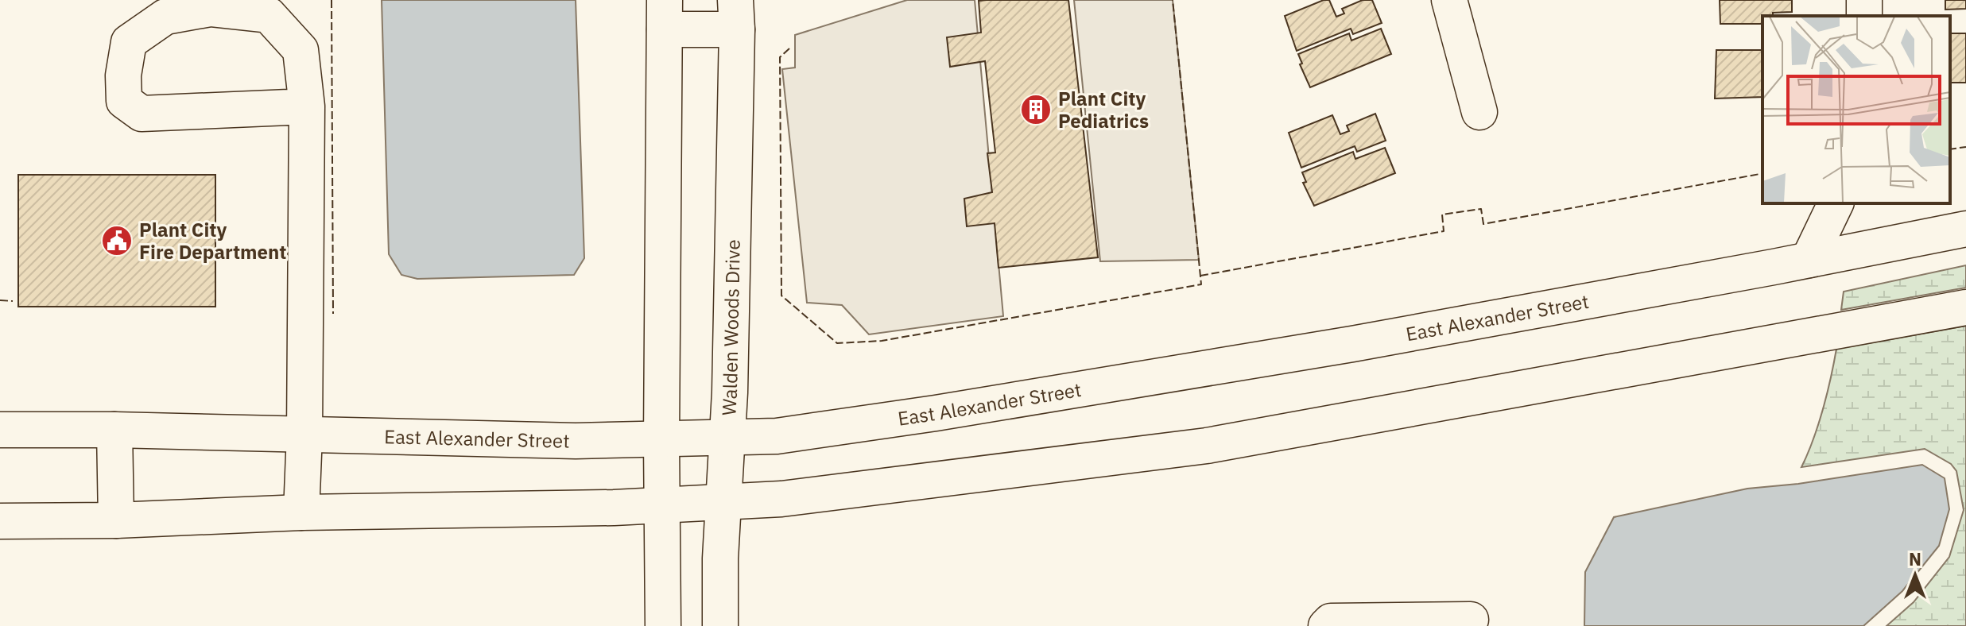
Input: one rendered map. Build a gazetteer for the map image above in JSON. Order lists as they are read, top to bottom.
{
  "streets": {
    "main road": ["East Alexander Street", "Walden Woods Drive"]
  },
  "crossings": [
    ["East Alexander Street", "Walden Woods Drive"]
  ],
  "places": {
    "building": ["Plant City Pediatrics"],
    "public building": ["Plant City Fire Department"]
  },
  "north": "top"
}
